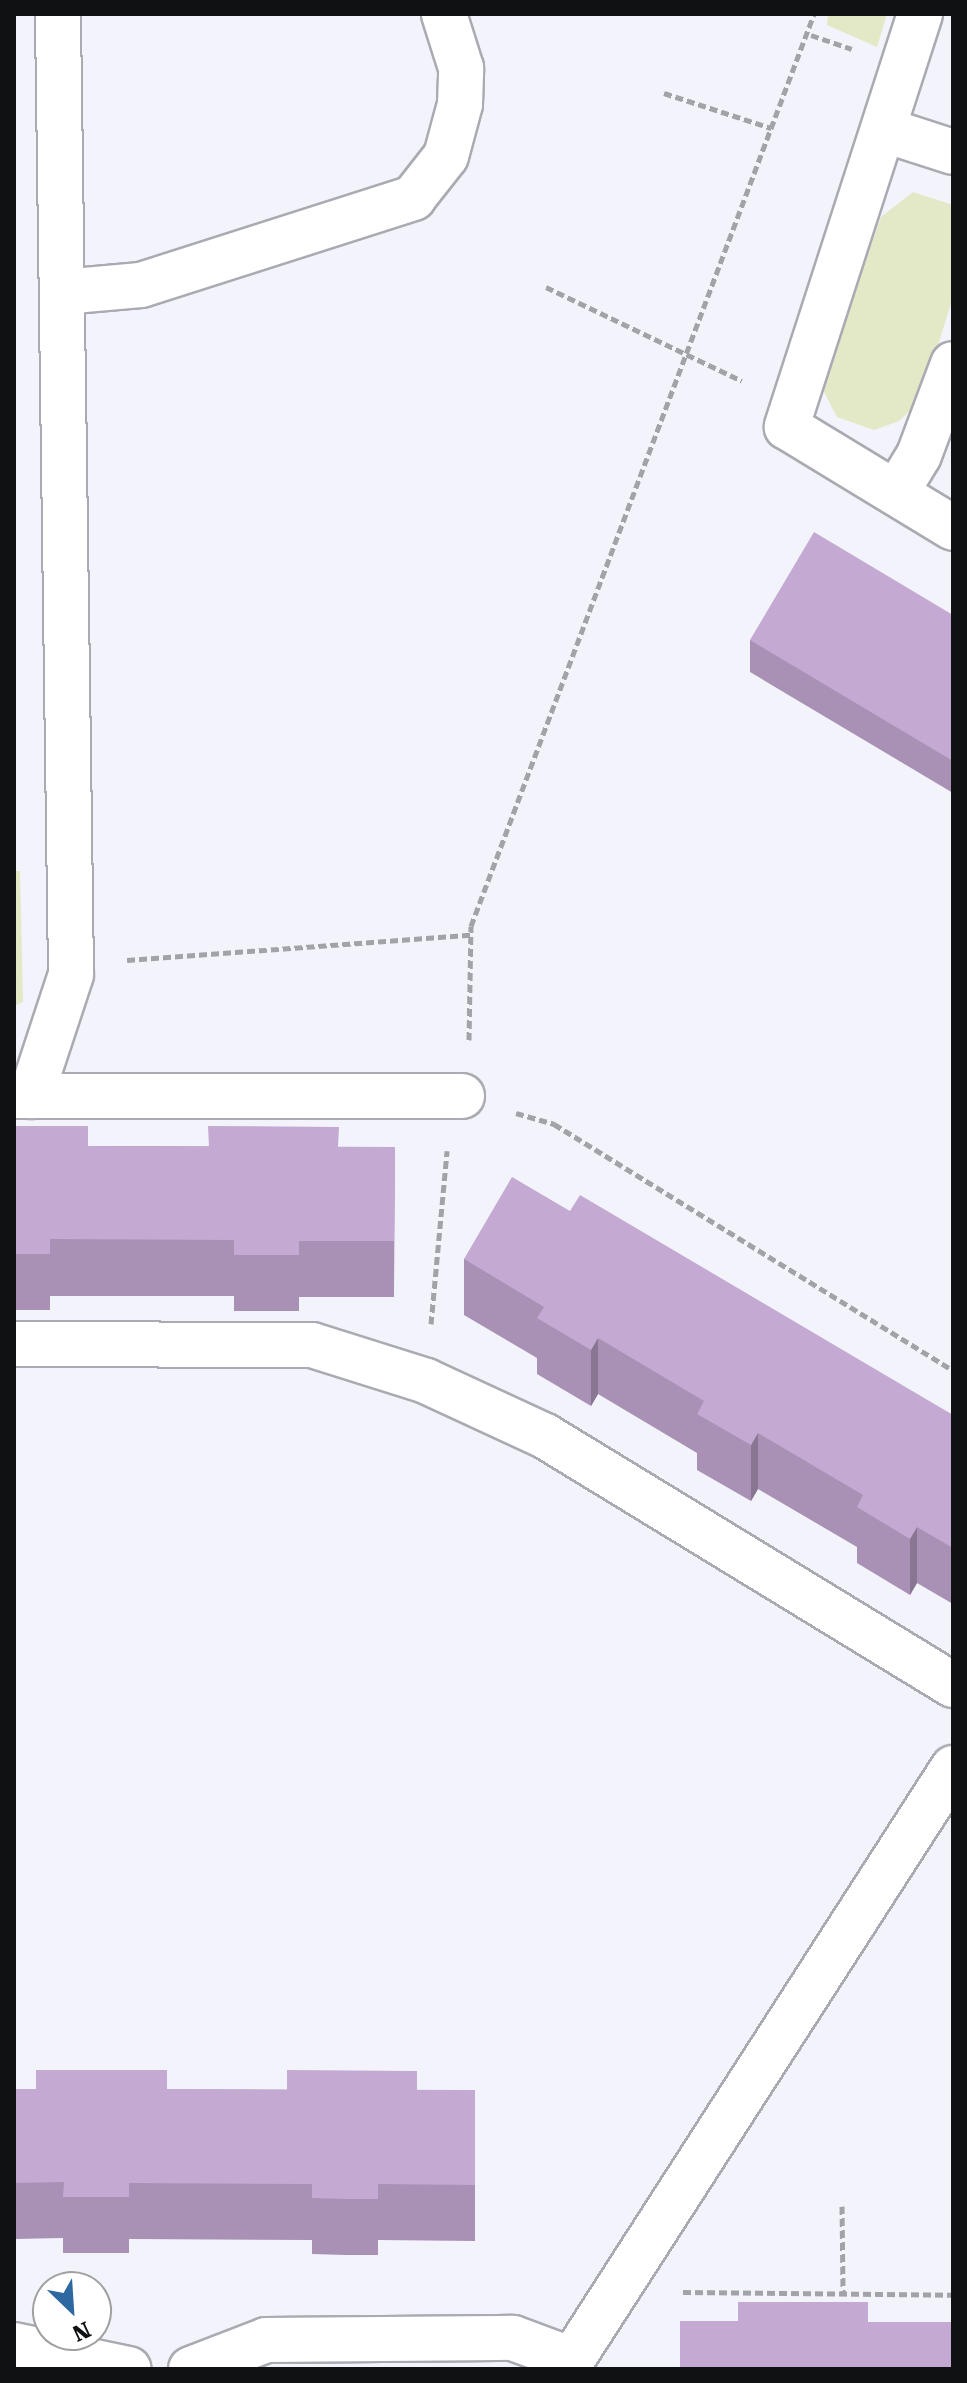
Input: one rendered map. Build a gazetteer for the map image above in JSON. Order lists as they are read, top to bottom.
{
  "north": "bottom right"
}
